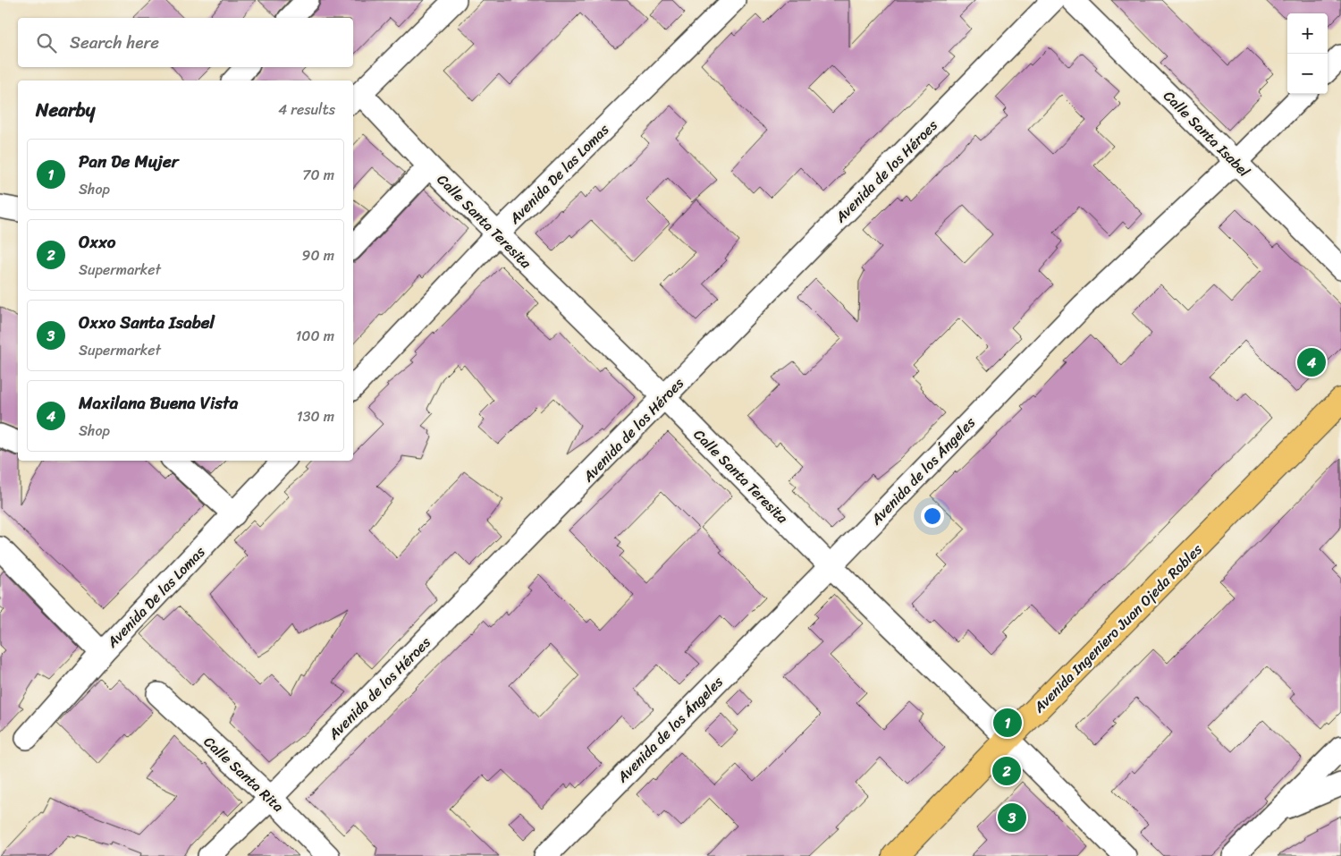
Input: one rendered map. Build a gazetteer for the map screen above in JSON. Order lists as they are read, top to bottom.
{
  "streets": {
    "main road": ["Avenida Ingeniero Juan Ojeda Robles"],
    "street": [
      "Calle Santa Isabel",
      "Avenida de los Héroes",
      "Avenida De las Lomas",
      "Calle Santa Teresita",
      "Avenida de los Ángeles",
      "Calle Santa Rita"
    ]
  },
  "crossings": [
    ["Calle Santa Isabel", "Avenida de los Ángeles"],
    ["Avenida de los Héroes", "Calle Santa Teresita"],
    ["Avenida de los Héroes", "Calle Santa Rita"],
    ["Avenida De las Lomas", "Calle Santa Teresita"],
    ["Calle Santa Teresita", "Avenida de los Ángeles"],
    ["Calle Santa Teresita", "Avenida Ingeniero Juan Ojeda Robles"]
  ],
  "page": {
    "map_buttons": ["+", "−"],
    "search": "Search here",
    "heading": ["Nearby", "4 results"],
    "list": [
      {
        "mark": "1",
        "name": "Pan De Mujer",
        "note": "Shop",
        "value": "70 m"
      },
      {
        "mark": "2",
        "name": "Oxxo",
        "note": "Supermarket",
        "value": "90 m"
      },
      {
        "mark": "3",
        "name": "Oxxo Santa Isabel",
        "note": "Supermarket",
        "value": "100 m"
      },
      {
        "mark": "4",
        "name": "Maxilana Buena Vista",
        "note": "Shop",
        "value": "130 m"
      }
    ],
    "pins": [
      "4",
      "1",
      "2",
      "3"
    ]
  }
}
